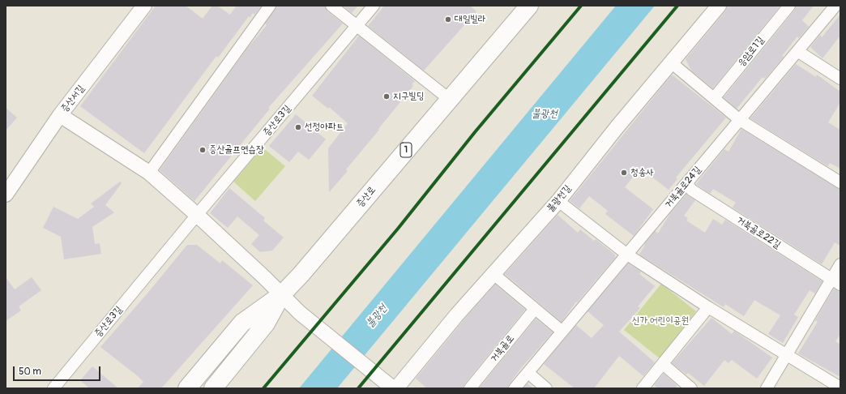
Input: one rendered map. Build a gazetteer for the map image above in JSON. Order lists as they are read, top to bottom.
{
  "streets": {
    "main road": ["1", "증산로"],
    "street": [
      "응암로1길",
      "증산서길",
      "증산로3길",
      "거북골로24길",
      "불광천길",
      "거북골로22길",
      "거북골로"
    ]
  },
  "crossings": [
    ["거북골로24길", "거북골로22길"]
  ],
  "water": ["불광천"],
  "parks": ["신가 어린이공원"],
  "places": [
    "대일빌라",
    "지구빌딩",
    "선정아파트",
    "증산골프연습장",
    "청송사"
  ],
  "scale_bar": "50 m"
}
